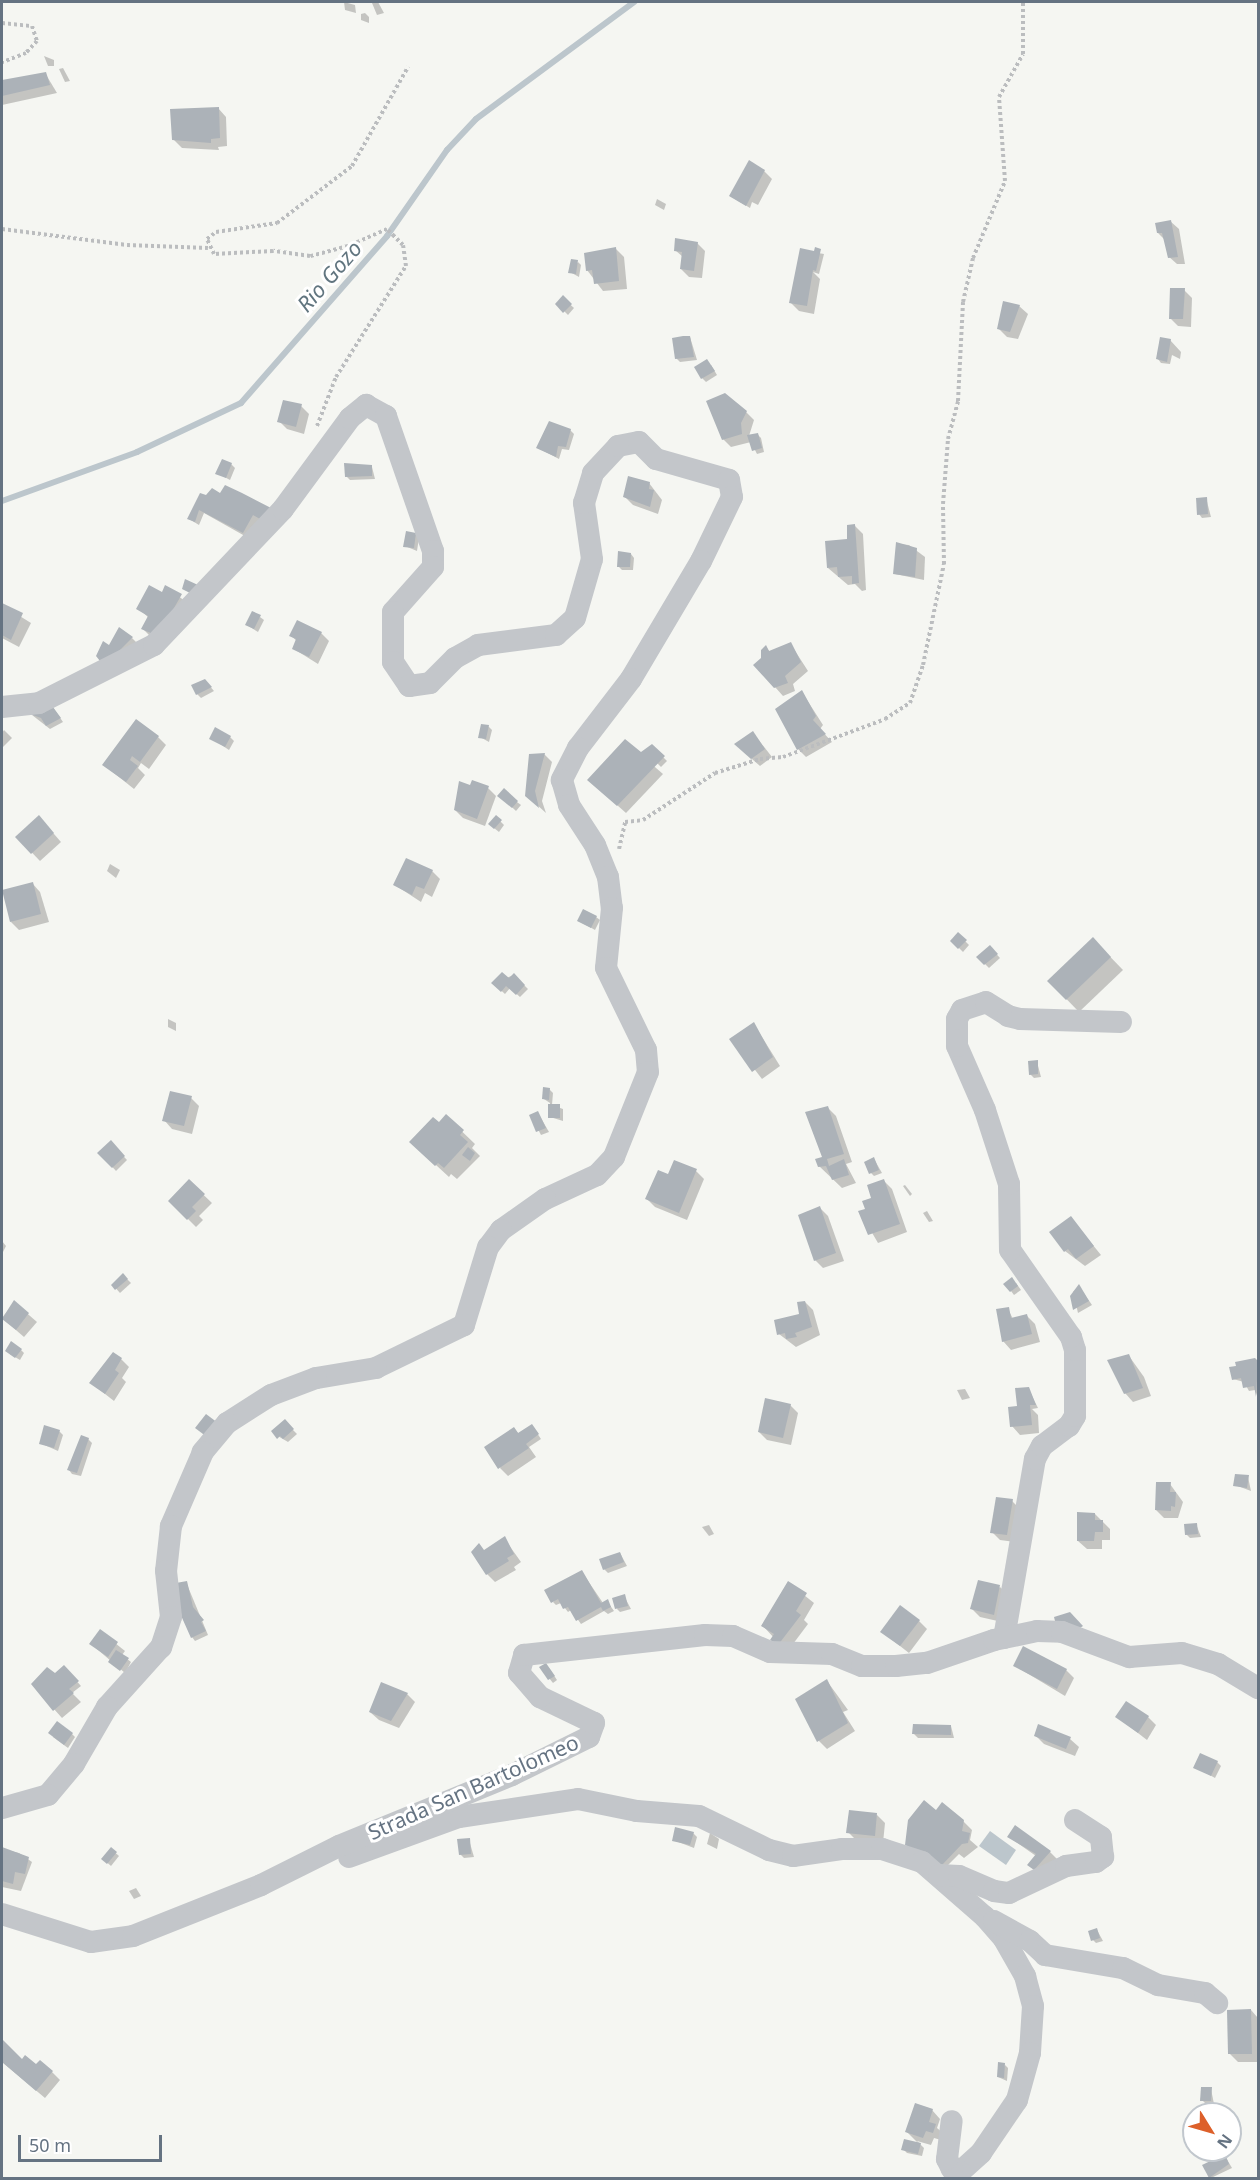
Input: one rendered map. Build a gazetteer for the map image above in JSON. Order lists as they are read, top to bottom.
{
  "streets": {
    "street": ["Strada San Bartolomeo"]
  },
  "water": ["Rio Gozo"],
  "scale_bar": "50 m",
  "north": "bottom right"
}
